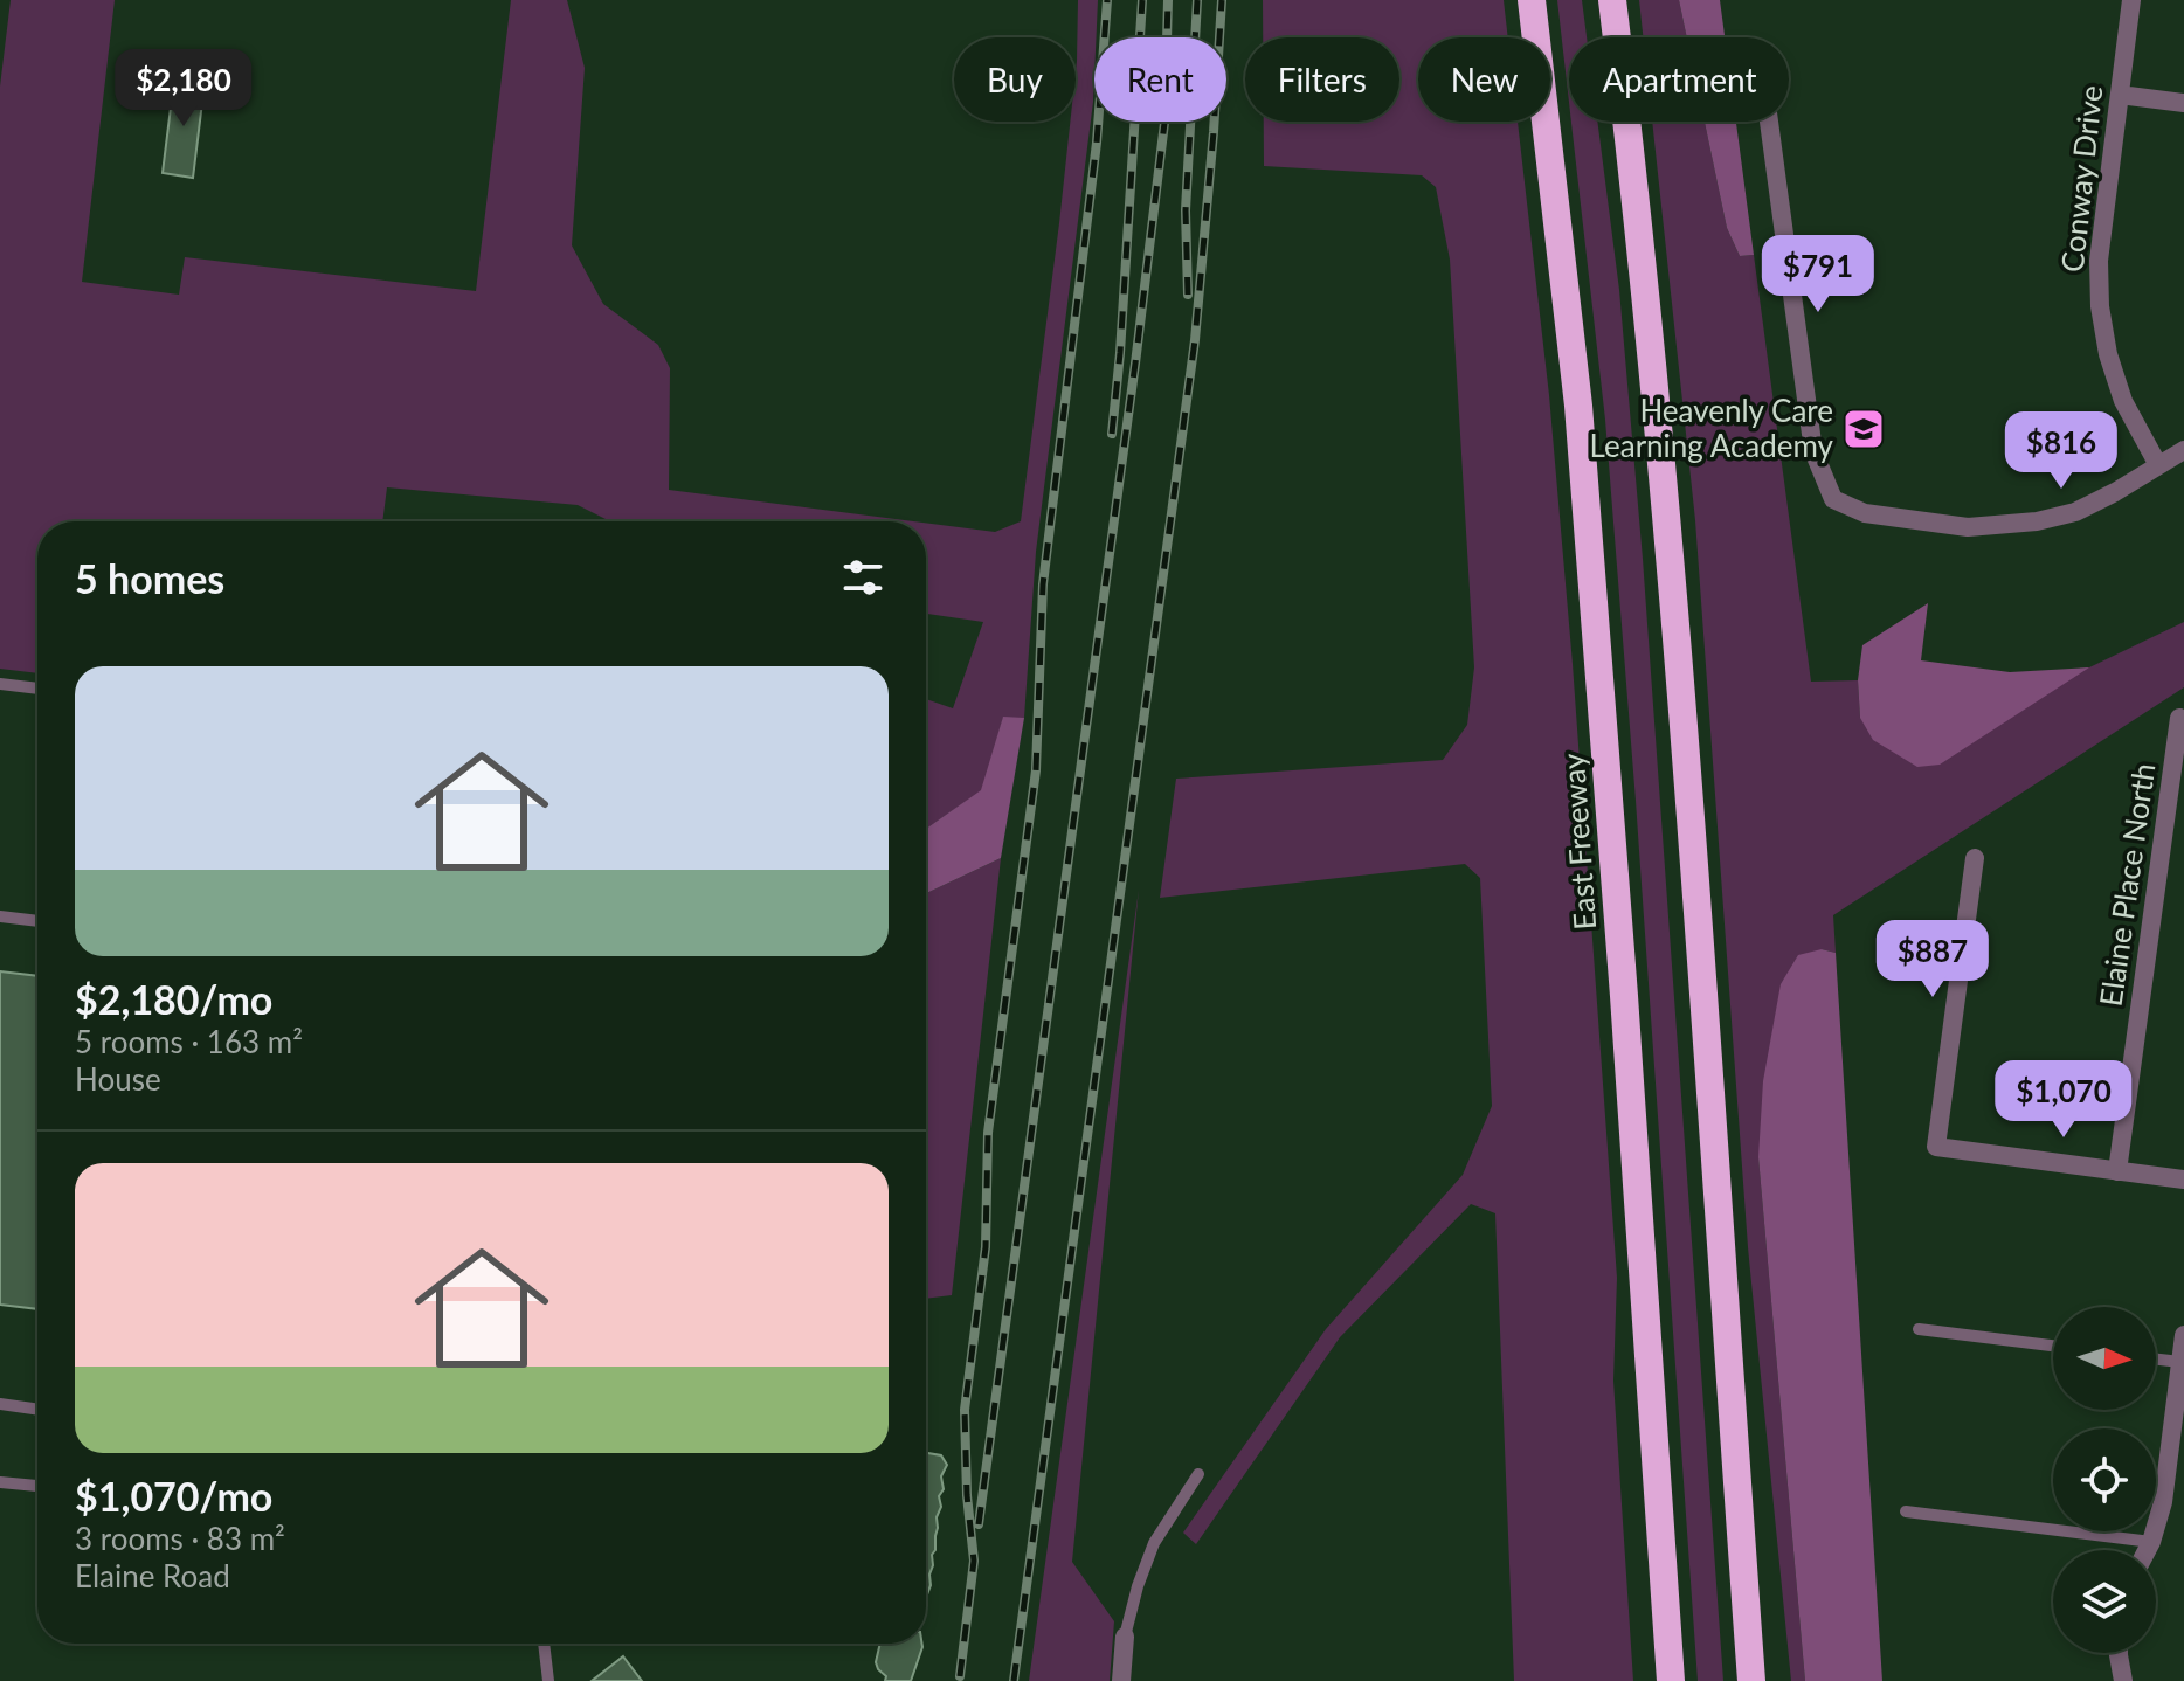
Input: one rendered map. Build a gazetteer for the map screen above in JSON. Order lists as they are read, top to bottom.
{
  "streets": {
    "highway": ["East Freeway"],
    "street": ["Conway Drive", "Elaine Place North"]
  },
  "places": {
    "school or university": ["Heavenly Care Learning Academy"]
  },
  "north": "right",
  "page": {
    "chip": [
      "Buy",
      "Rent",
      "Filters",
      "New",
      "Apartment"
    ],
    "price": [
      "$2,180",
      "$791",
      "$816",
      "$887",
      "$1,070"
    ],
    "heading": "5 homes",
    "list": [
      {
        "name": "$2,180/mo",
        "note": "5 rooms · 163 m² · House"
      },
      {
        "name": "$1,070/mo",
        "note": "3 rooms · 83 m² · Elaine Road"
      }
    ]
  }
}
